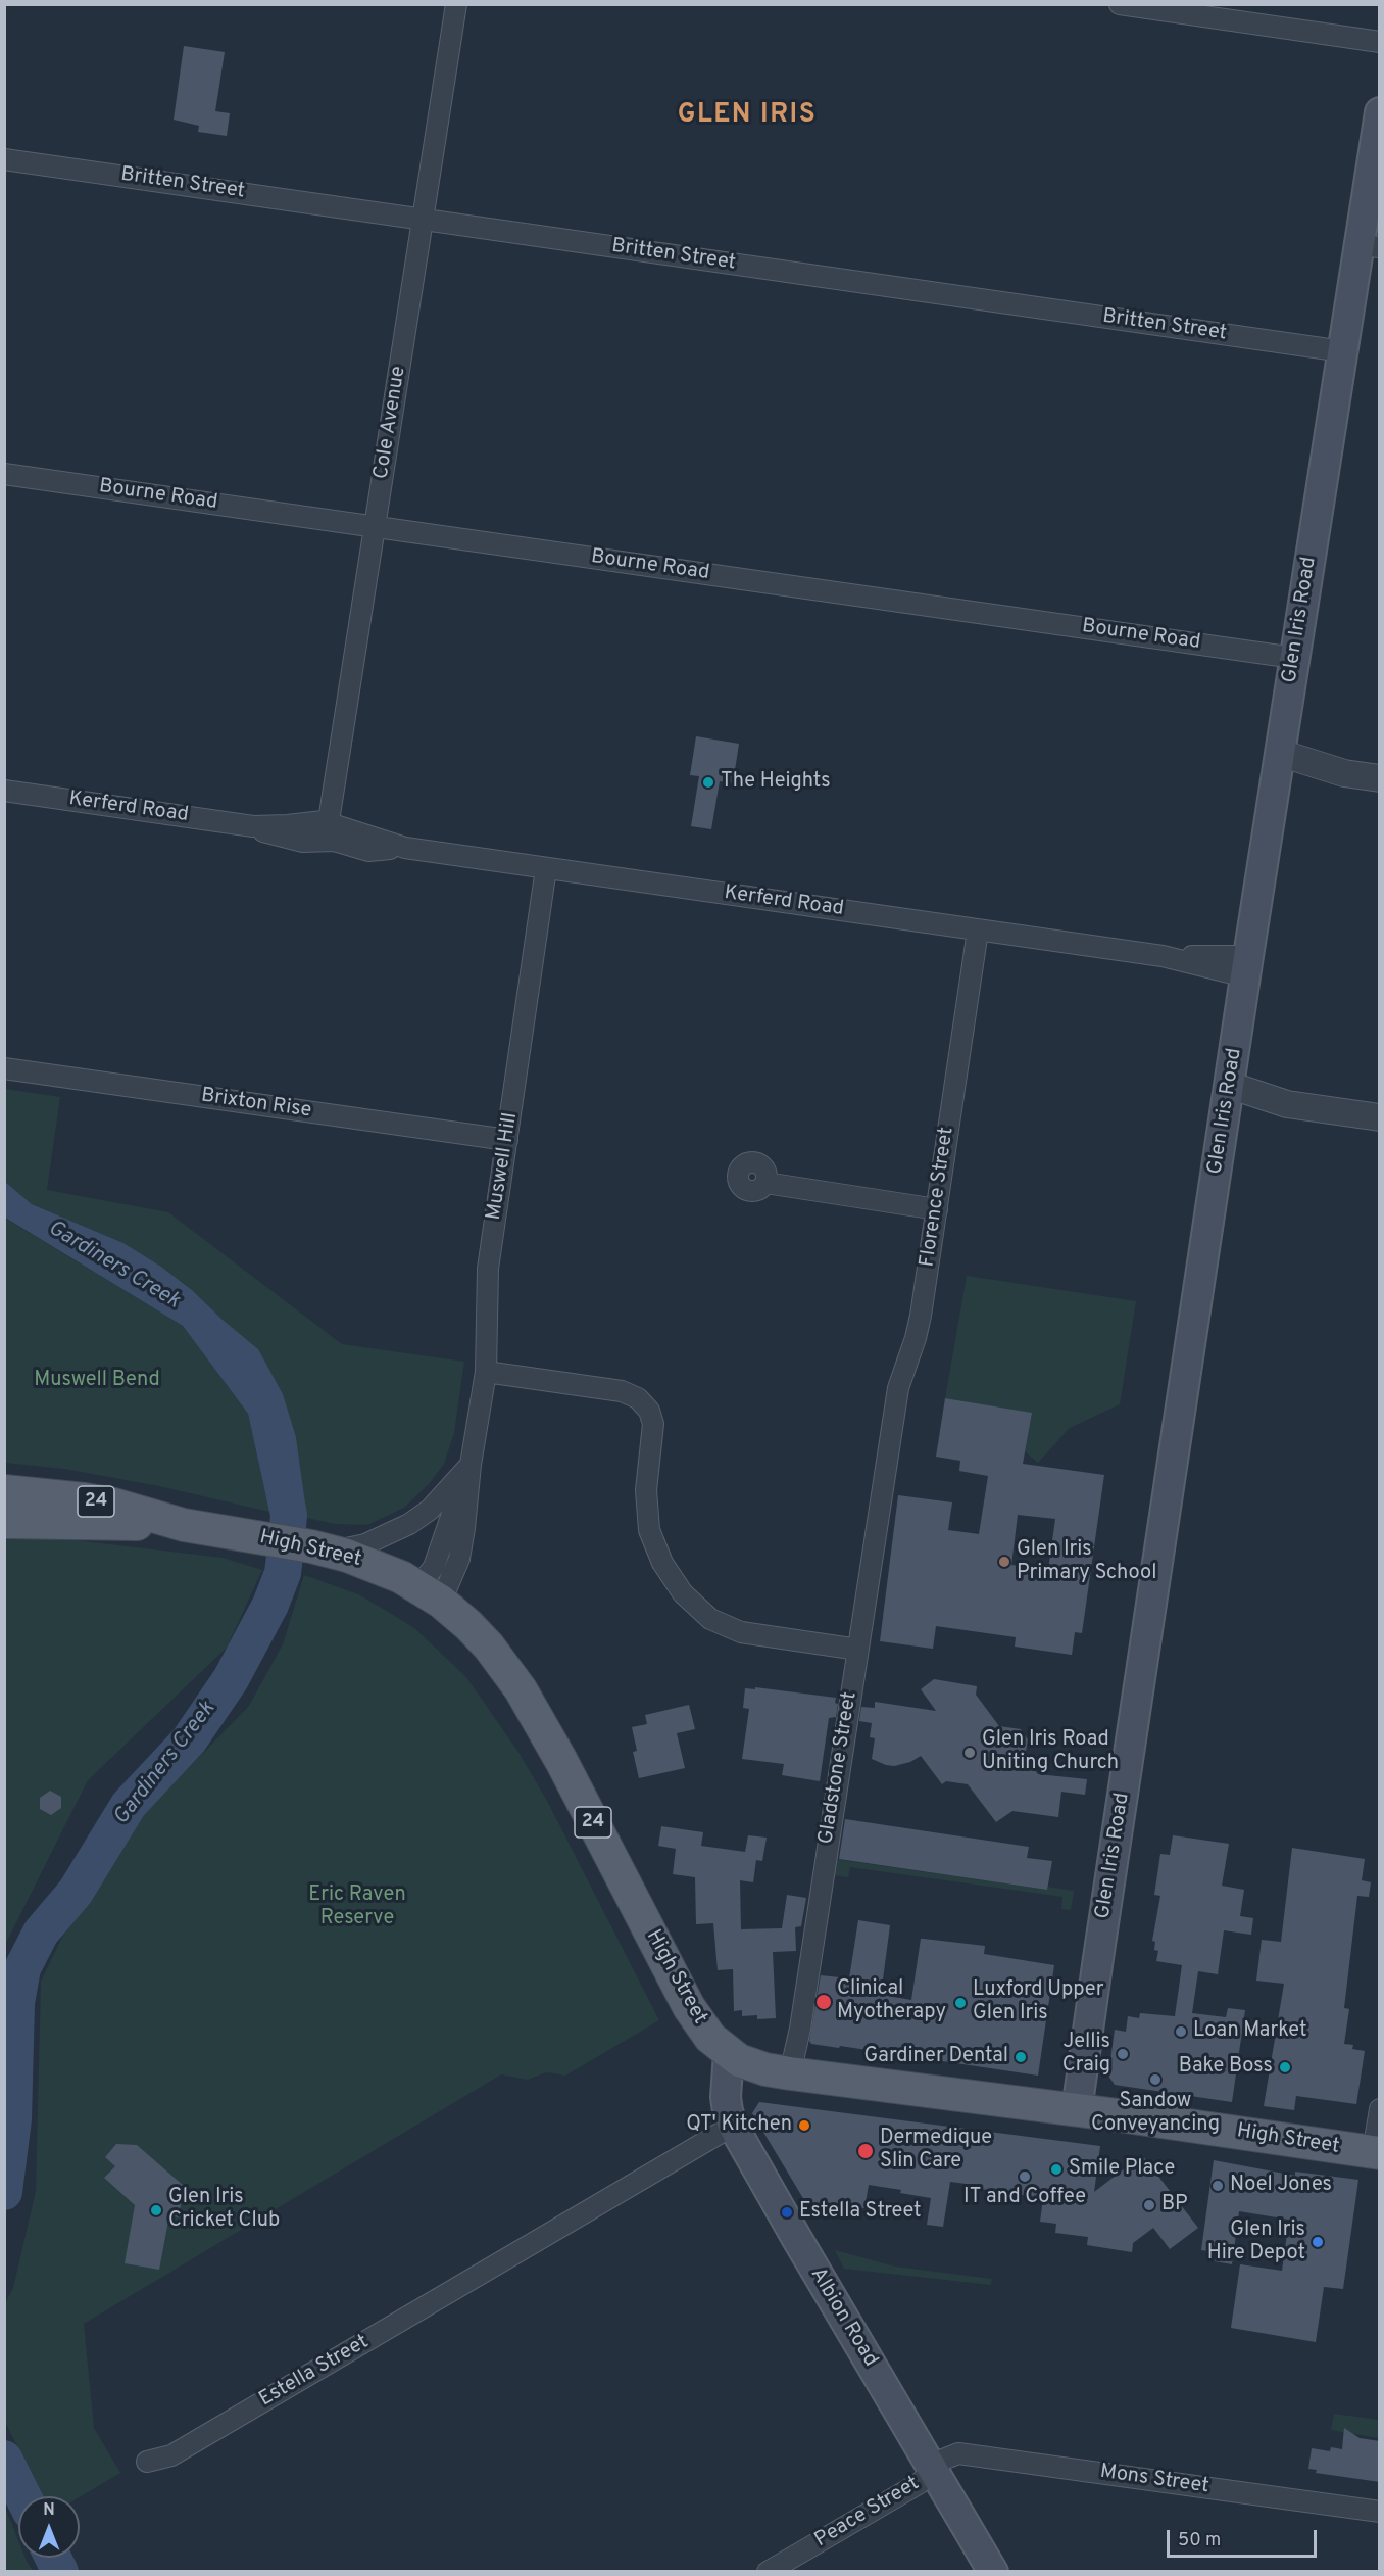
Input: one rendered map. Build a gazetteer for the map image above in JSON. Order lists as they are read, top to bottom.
{
  "streets": {
    "main road": [
      "Glen Iris Road",
      "24",
      "High Street",
      "Albion Road"
    ],
    "street": [
      "Britten Street",
      "Cole Avenue",
      "Bourne Road",
      "Kerferd Road",
      "Brixton Rise",
      "Muswell Hill",
      "Florence Street",
      "Gladstone Street",
      "Estella Street",
      "Mons Street",
      "Peace Street"
    ]
  },
  "crossings": [
    ["Britten Street", "Cole Avenue"],
    ["Britten Street", "Glen Iris Road"],
    ["Cole Avenue", "Bourne Road"],
    ["Cole Avenue", "Kerferd Road"],
    ["Bourne Road", "Glen Iris Road"],
    ["Glen Iris Road", "Kerferd Road"],
    ["Glen Iris Road", "High Street"],
    ["Kerferd Road", "Muswell Hill"],
    ["Kerferd Road", "Florence Street"],
    ["Brixton Rise", "Muswell Hill"],
    ["Muswell Hill", "High Street"],
    ["Florence Street", "Gladstone Street"],
    ["High Street", "Gladstone Street"],
    ["High Street", "Albion Road"],
    ["Albion Road", "Estella Street"],
    ["Albion Road", "Mons Street"],
    ["Albion Road", "Peace Street"],
    ["Mons Street", "Peace Street"]
  ],
  "districts": ["GLEN IRIS"],
  "water": ["Gardiners Creek"],
  "parks": ["Muswell Bend", "Eric Raven Reserve"],
  "places": [
    "The Heights",
    "Glen Iris Primary School",
    "Glen Iris Road Uniting Church",
    "Clinical Myotherapy",
    "Luxford Upper Glen Iris",
    "Loan Market",
    "Jellis Craig",
    "Gardiner Dental",
    "Bake Boss",
    "Sandow Conveyancing",
    "QT' Kitchen",
    "Dermedique Slin Care",
    "Smile Place",
    "IT and Coffee",
    "Noel Jones",
    "BP",
    "Glen Iris Cricket Club",
    "Estella Street",
    "Glen Iris Hire Depot"
  ],
  "scale_bar": "50 m",
  "north": "top"
}
